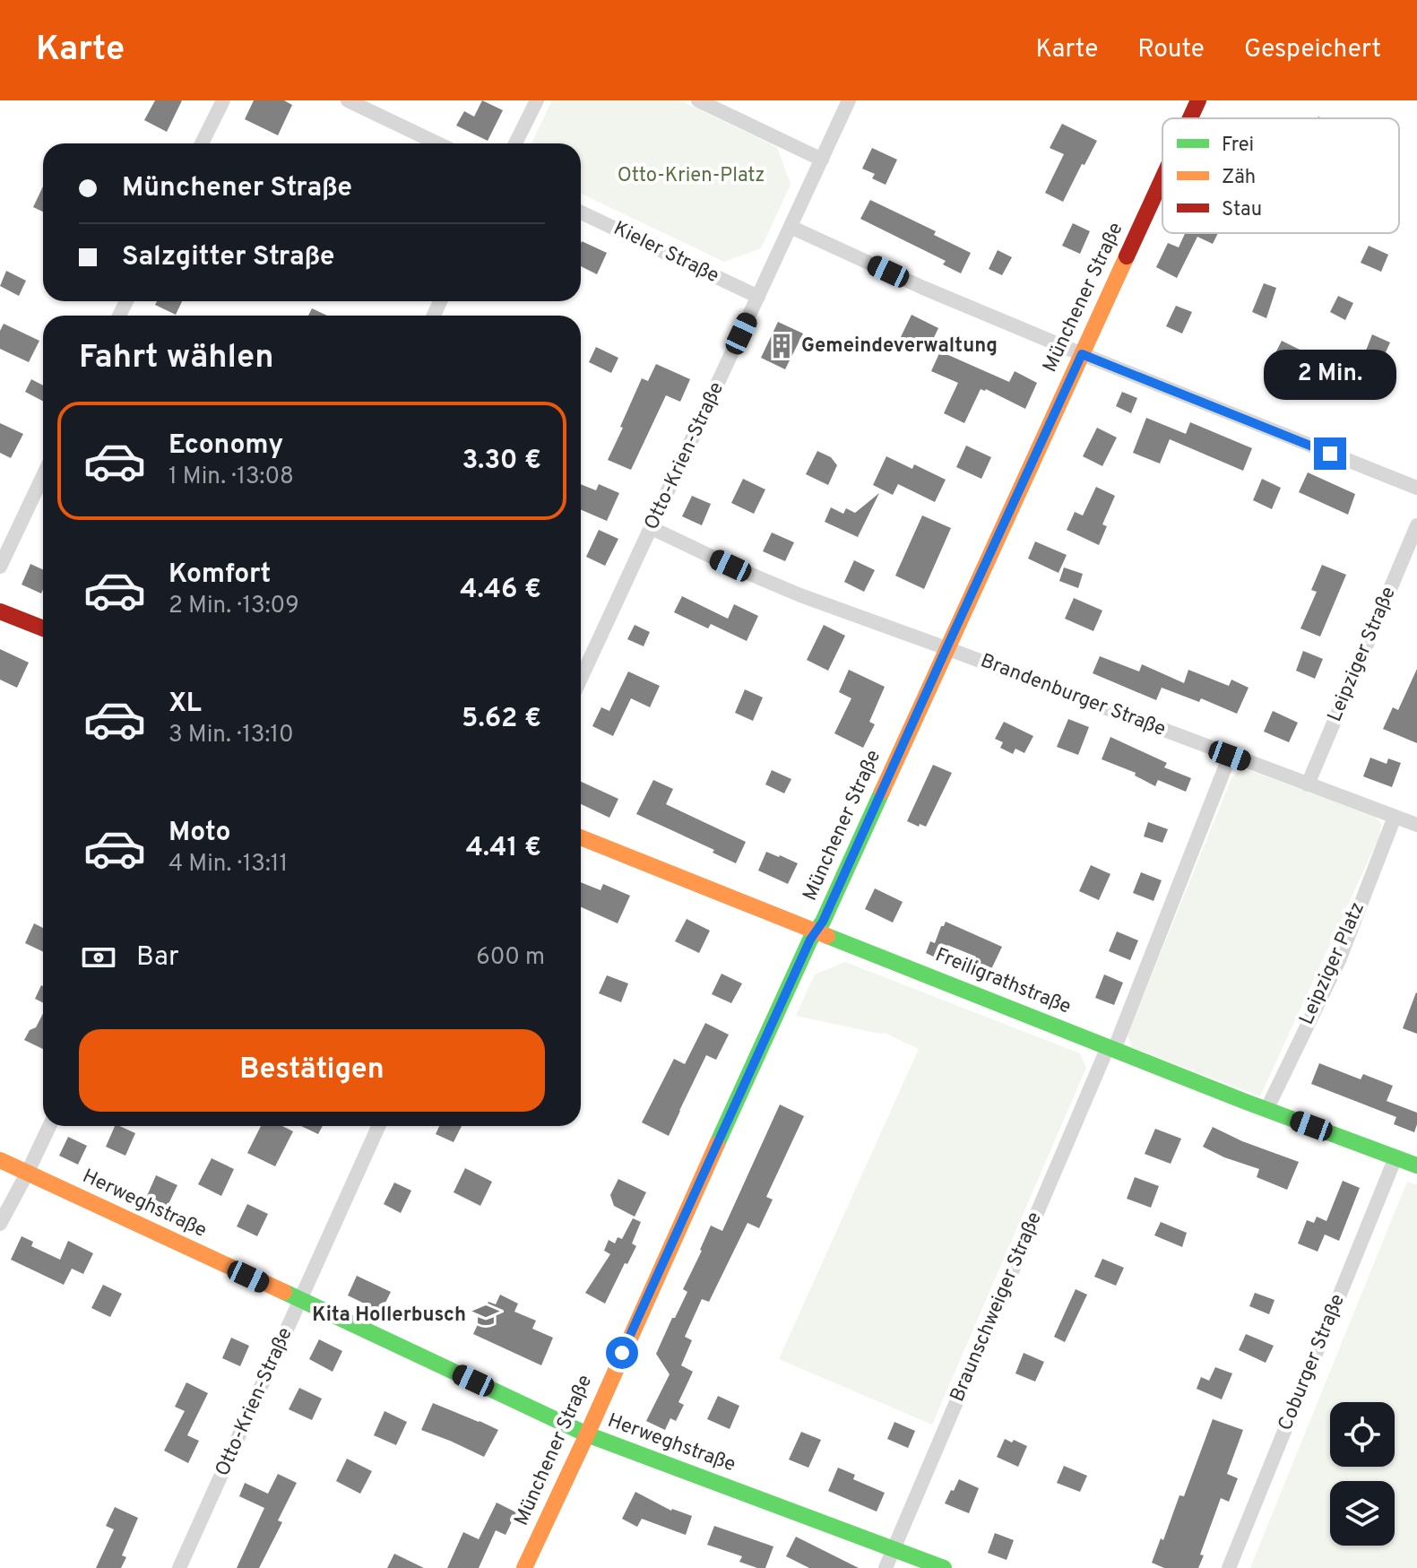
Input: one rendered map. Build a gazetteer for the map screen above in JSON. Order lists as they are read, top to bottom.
{
  "streets": {
    "street": [
      "Kieler Straße",
      "Münchener Straße",
      "Otto-Krien-Straße",
      "Leipziger Straße",
      "Brandenburger Straße",
      "Leipziger Platz",
      "Freiligrathstraße",
      "Herweghstraße",
      "Braunschweiger Straße",
      "Coburger Straße"
    ]
  },
  "crossings": [
    ["Kieler Straße", "Otto-Krien-Straße"],
    ["Münchener Straße", "Brandenburger Straße"],
    ["Münchener Straße", "Freiligrathstraße"],
    ["Münchener Straße", "Herweghstraße"],
    ["Otto-Krien-Straße", "Brandenburger Straße"],
    ["Otto-Krien-Straße", "Herweghstraße"],
    ["Leipziger Straße", "Brandenburger Straße"],
    ["Brandenburger Straße", "Leipziger Platz"],
    ["Leipziger Platz", "Freiligrathstraße"],
    ["Freiligrathstraße", "Braunschweiger Straße"],
    ["Freiligrathstraße", "Coburger Straße"],
    ["Herweghstraße", "Braunschweiger Straße"]
  ],
  "parks": ["Otto-Krien-Platz"],
  "places": {
    "building": ["Gemeindeverwaltung"],
    "school or university": ["Kita Hollerbusch"]
  },
  "legend": ["Frei", "Zäh", "Stau"],
  "page": {
    "header": "Karte",
    "nav": ["Karte", "Route", "Gespeichert"],
    "banner": ["Münchener Straße", "Salzgitter Straße"],
    "heading": "Fahrt wählen",
    "bubble": "2 Min.",
    "list": [
      {
        "name": "Economy",
        "note": "1 Min. · 13:08",
        "value": "3.30 €"
      },
      {
        "name": "Komfort",
        "note": "2 Min. · 13:09",
        "value": "4.46 €"
      },
      {
        "name": "XL",
        "note": "3 Min. · 13:10",
        "value": "5.62 €"
      },
      {
        "name": "Moto",
        "note": "4 Min. · 13:11",
        "value": "4.41 €"
      }
    ],
    "pay": ["Bar", "600 m"],
    "buttons": "Bestätigen"
  }
}
